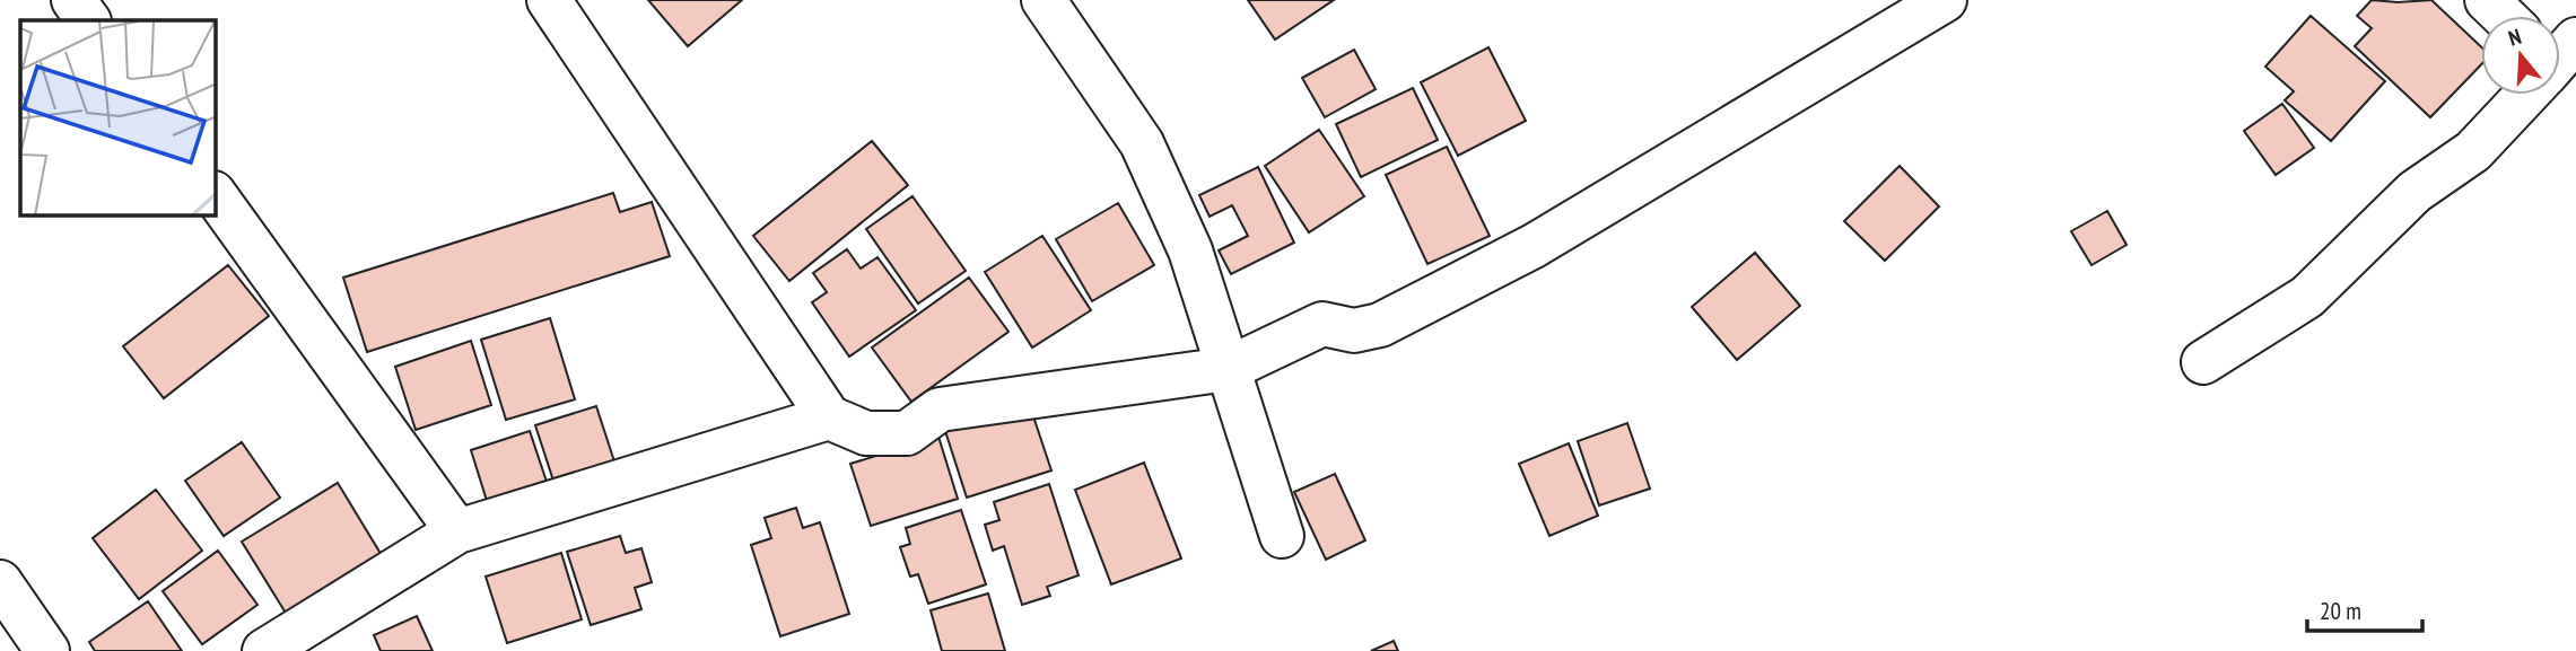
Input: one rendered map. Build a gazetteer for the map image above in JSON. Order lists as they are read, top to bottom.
{
  "scale_bar": "20 m",
  "north": "top"
}
